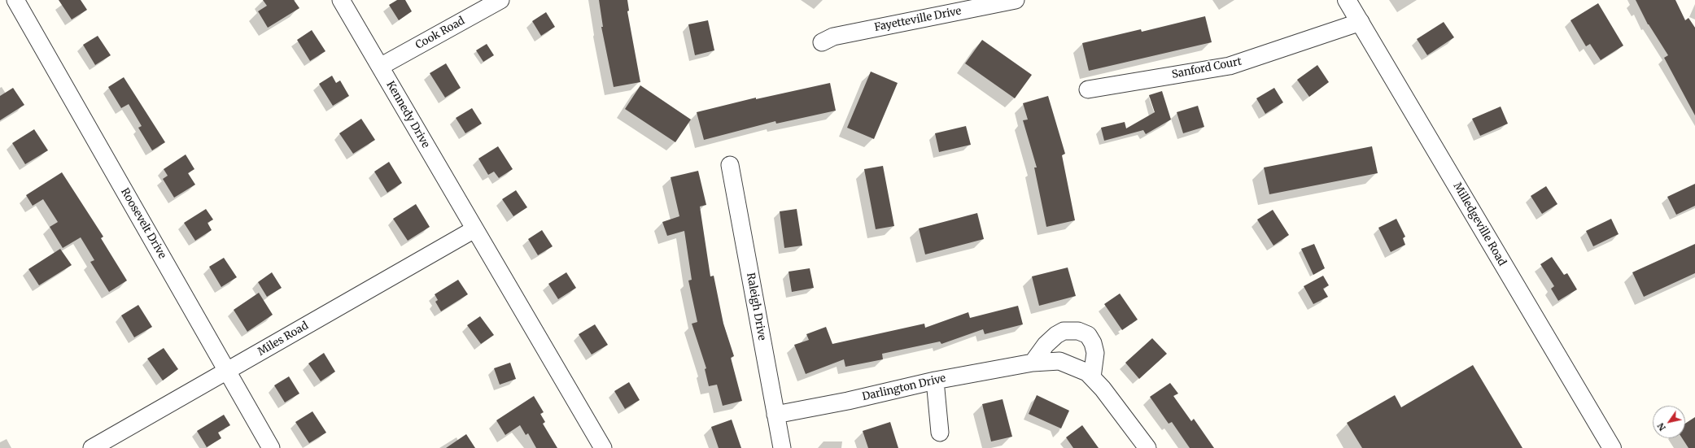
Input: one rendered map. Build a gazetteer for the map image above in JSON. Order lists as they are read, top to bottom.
{
  "streets": {
    "street": [
      "Fayetteville Drive",
      "Cook Road",
      "Sanford Court",
      "Kennedy Drive",
      "Roosevelt Drive",
      "Milledgeville Road",
      "Raleigh Drive",
      "Miles Road",
      "Darlington Drive"
    ]
  },
  "crossings": [
    ["Cook Road", "Kennedy Drive"],
    ["Sanford Court", "Milledgeville Road"],
    ["Kennedy Drive", "Miles Road"],
    ["Roosevelt Drive", "Miles Road"],
    ["Raleigh Drive", "Darlington Drive"]
  ],
  "north": "bottom left"
}
